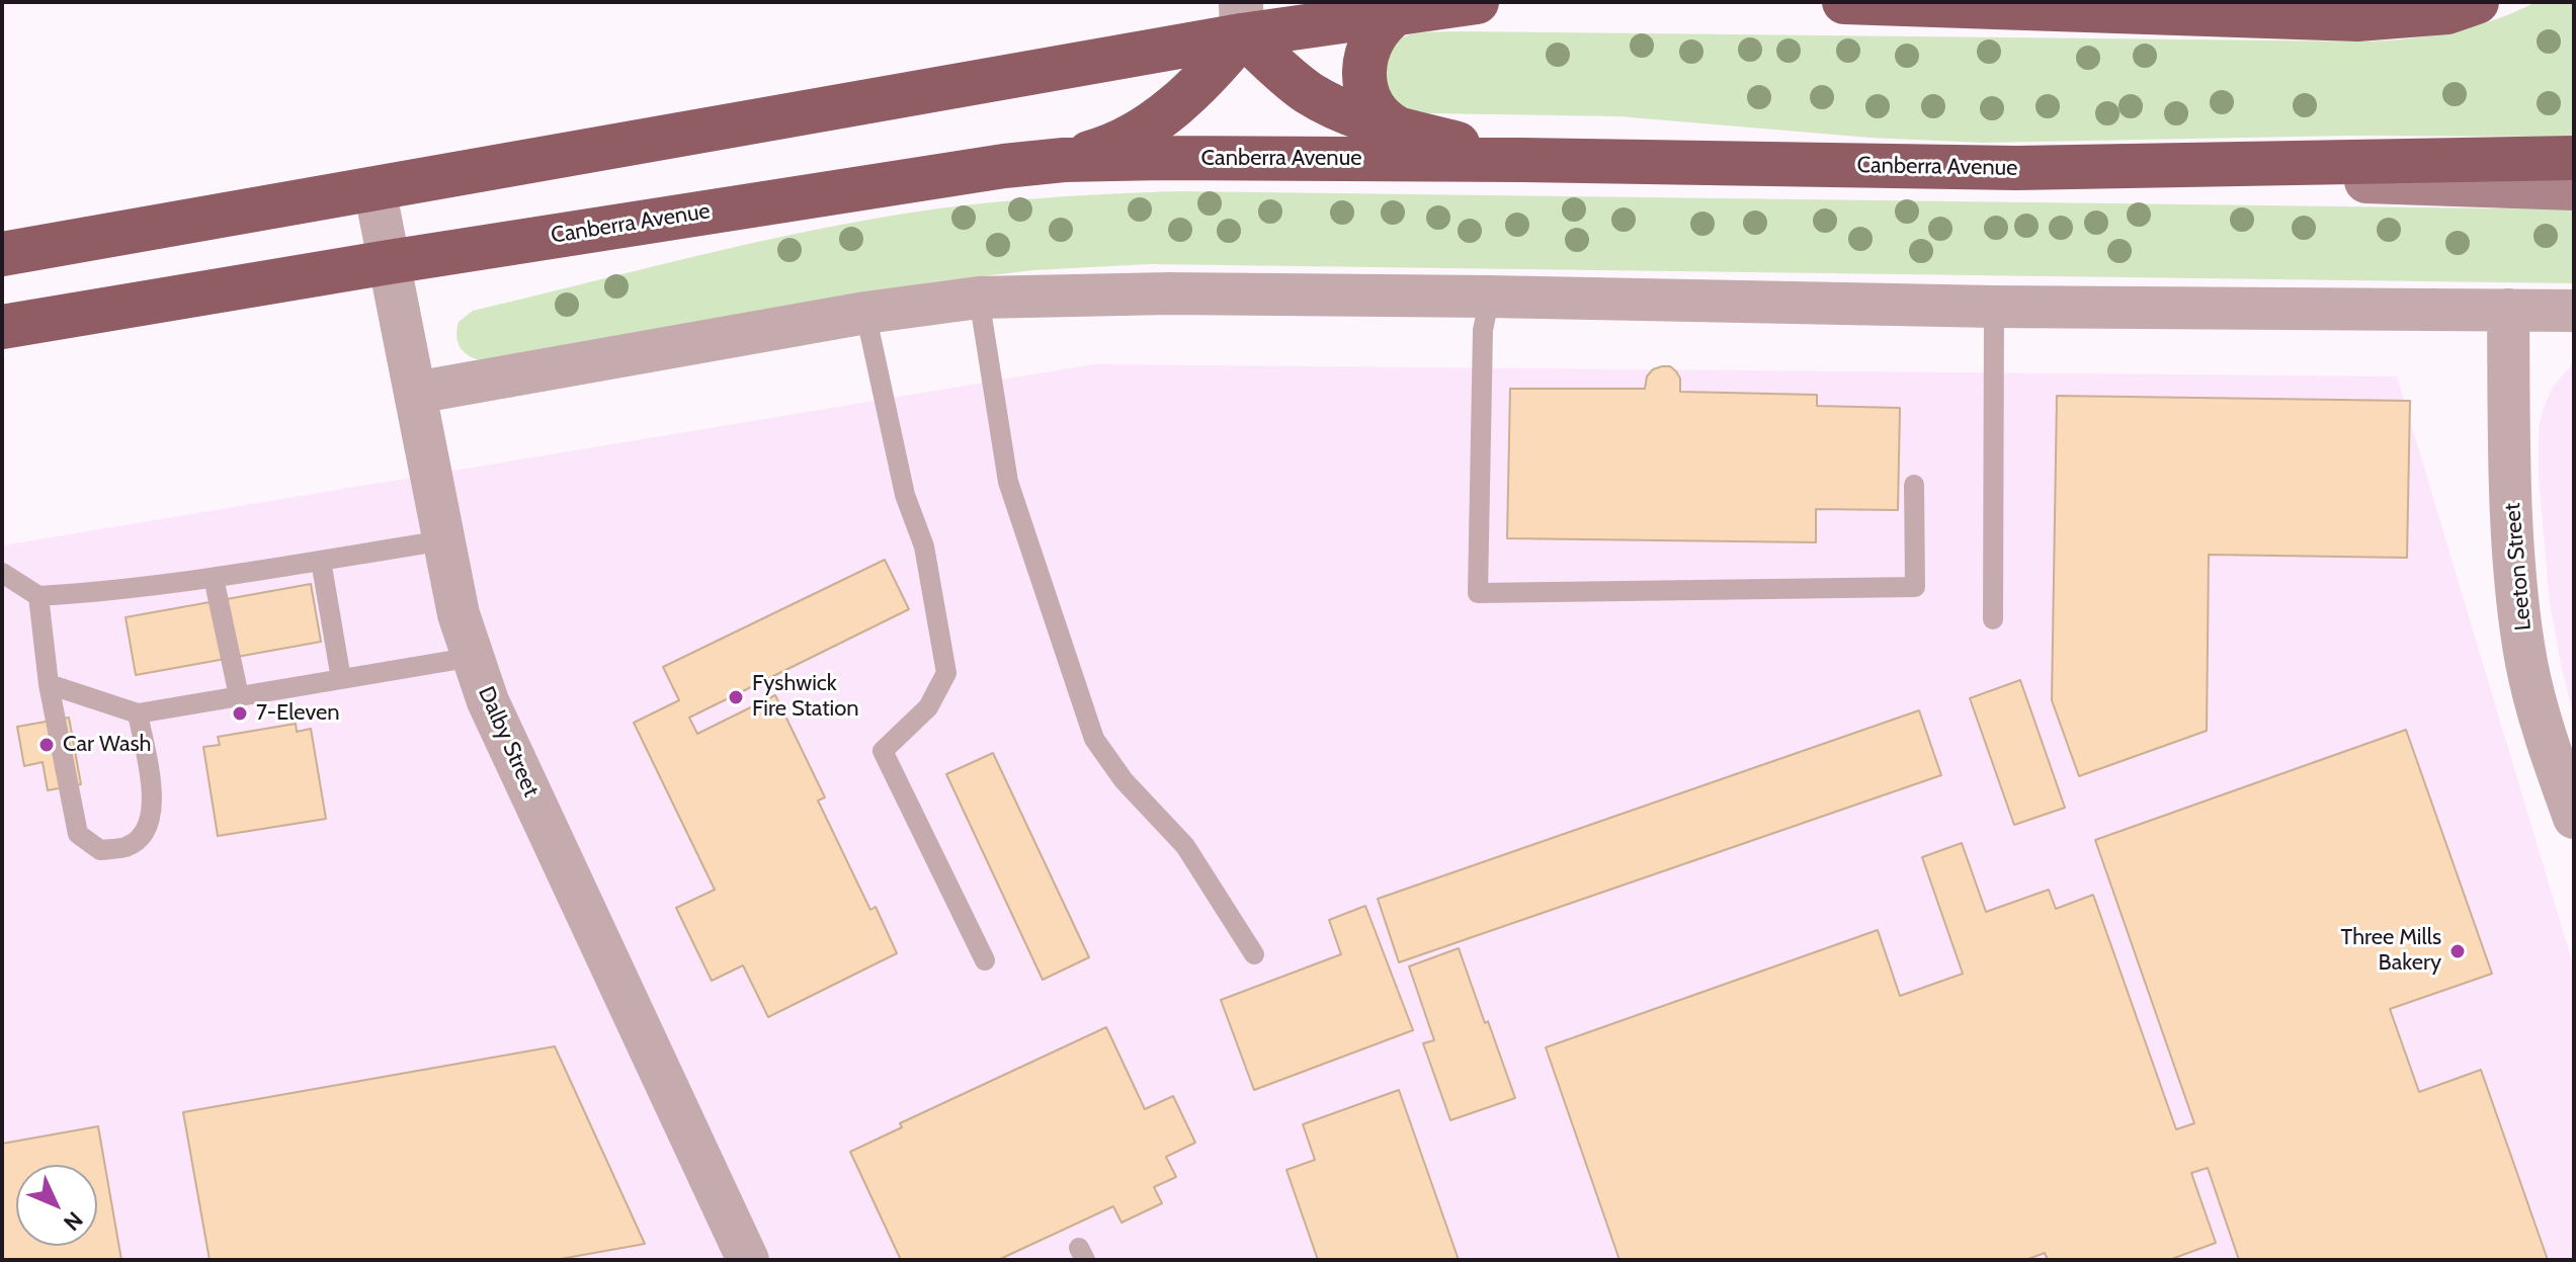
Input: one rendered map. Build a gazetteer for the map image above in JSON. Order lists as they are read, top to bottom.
{
  "streets": {
    "highway": ["Canberra Avenue"],
    "street": ["Leeton Street", "Dalby Street"]
  },
  "crossings": [
    ["Canberra Avenue", "Dalby Street"]
  ],
  "places": [
    "Fyshwick Fire Station",
    "7-Eleven",
    "Car Wash",
    "Three Mills Bakery"
  ],
  "north": "bottom right"
}
